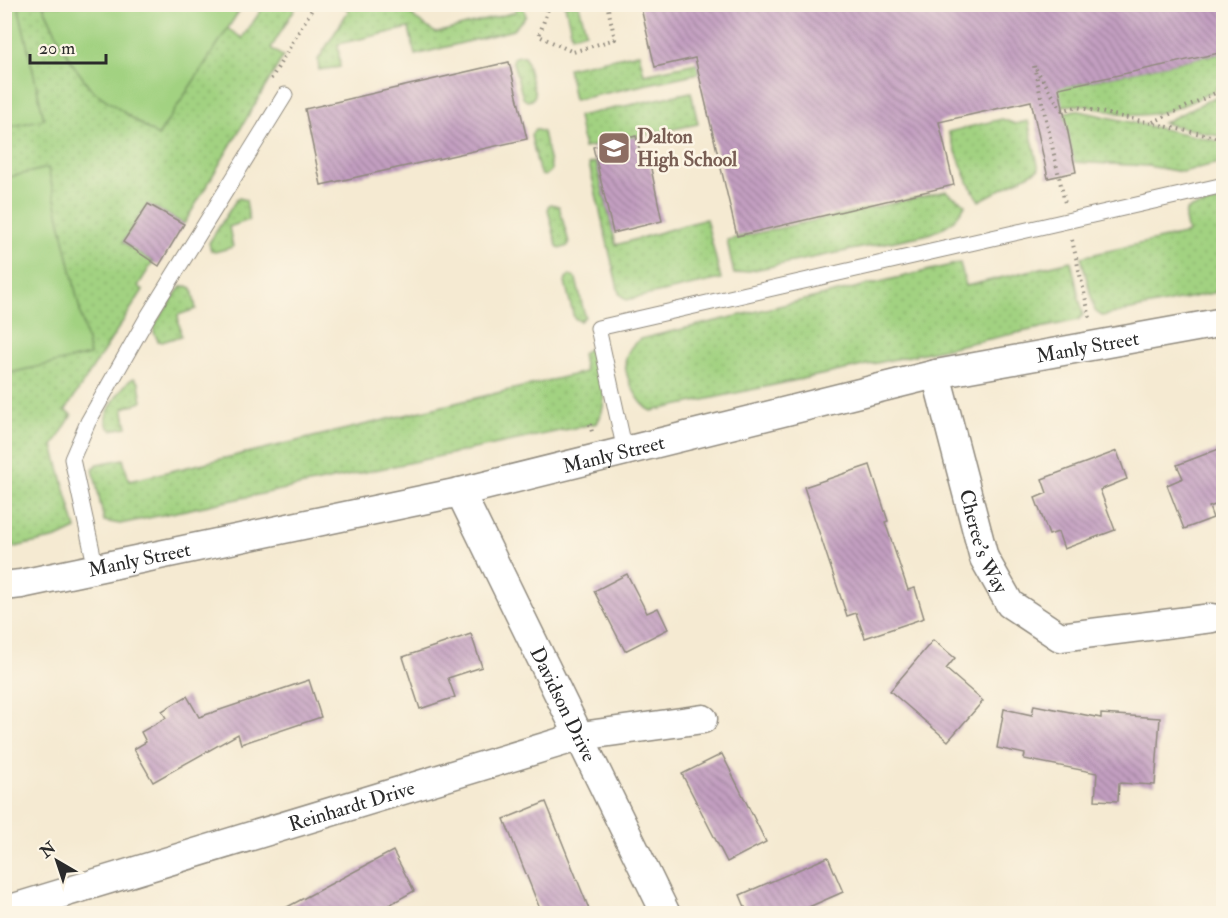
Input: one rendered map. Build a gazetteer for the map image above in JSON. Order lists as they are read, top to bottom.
{
  "streets": {
    "street": [
      "Manly Street",
      "Cheree's Way",
      "Davidson Drive",
      "Reinhardt Drive"
    ]
  },
  "crossings": [
    ["Manly Street", "Cheree's Way"],
    ["Manly Street", "Davidson Drive"],
    ["Davidson Drive", "Reinhardt Drive"]
  ],
  "places": {
    "school or university": ["Dalton High School"]
  },
  "scale_bar": "20 m",
  "north": "top left"
}
